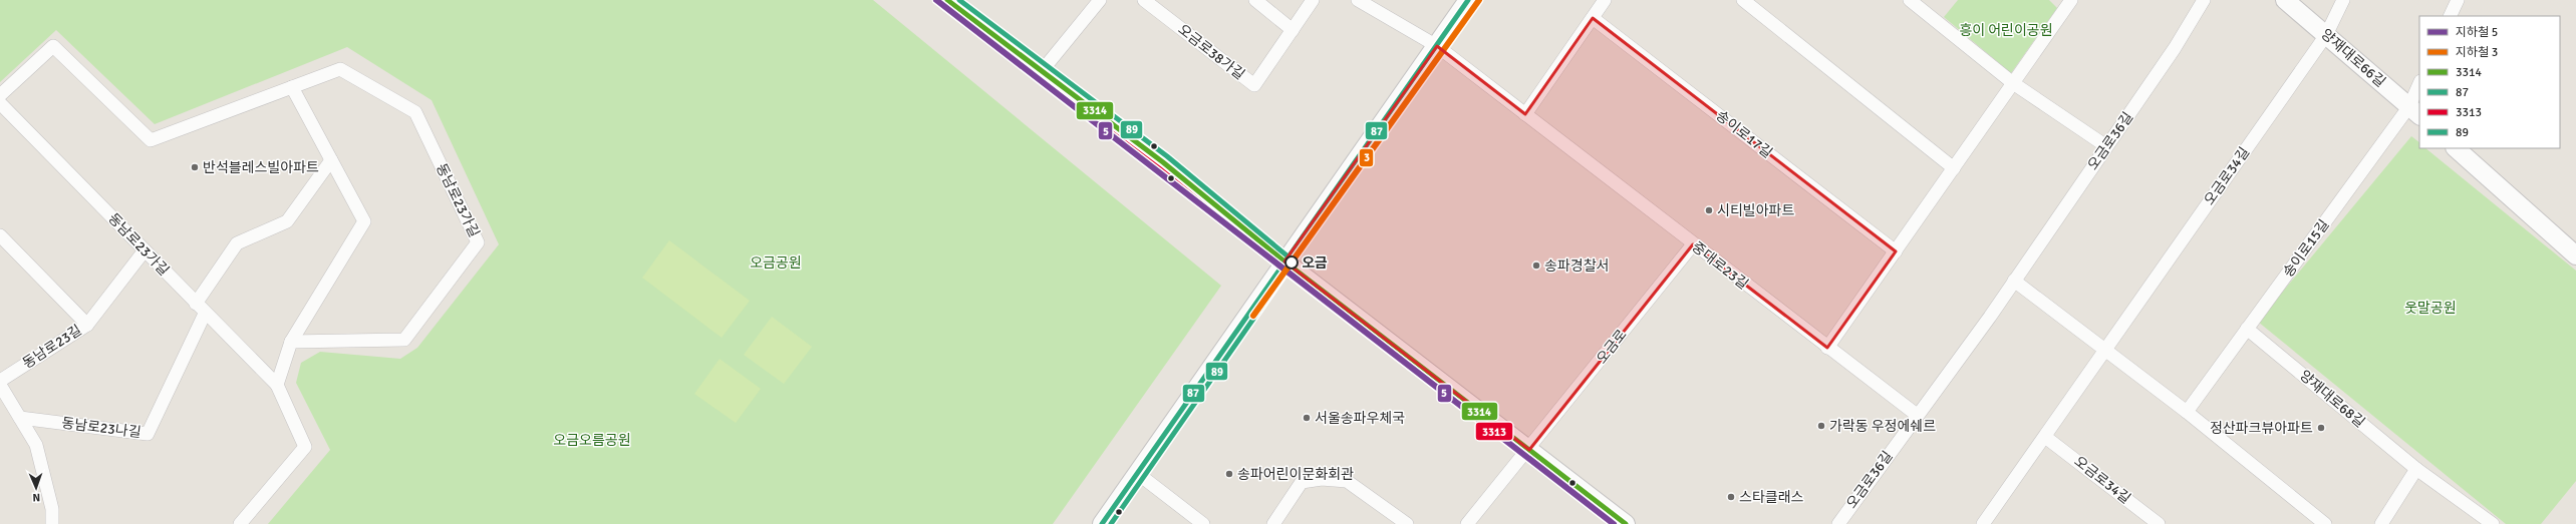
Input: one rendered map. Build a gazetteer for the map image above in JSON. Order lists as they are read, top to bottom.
{
  "streets": {
    "main road": ["양재대로66길"],
    "street": [
      "오금로38가길",
      "송이로17길",
      "오금로36길",
      "오금로34길",
      "동남로23가길",
      "송이로15길",
      "중대로23길",
      "동남로23길",
      "오금로",
      "양재대로68길",
      "동남로23나길"
    ]
  },
  "crossings": [
    ["양재대로66길", "오금로34길"],
    ["양재대로66길", "송이로15길"],
    ["오금로36길", "중대로23길"],
    ["동남로23가길", "동남로23길"],
    ["동남로23가길", "동남로23나길"],
    ["송이로15길", "양재대로68길"],
    ["중대로23길", "오금로"]
  ],
  "parks": [
    "흥이 어린이공원",
    "오금공원",
    "웃말공원",
    "오금오름공원"
  ],
  "places": [
    "반석블레스빌아파트",
    "시티빌아파트",
    "오금",
    "송파경찰서",
    "서울송파우체국",
    "가락동 우정에쉐르",
    "정산파크뷰아파트",
    "송파어린이문화회관",
    "스타클래스"
  ],
  "lines": [
    "metro line 5",
    "metro line 3",
    "transit line 3314",
    "transit line 87",
    "transit line 89",
    "transit line 3313"
  ],
  "legend": [
    "지하철 5",
    "지하철 3",
    "3314",
    "87",
    "3313",
    "89"
  ],
  "north": "bottom"
}
